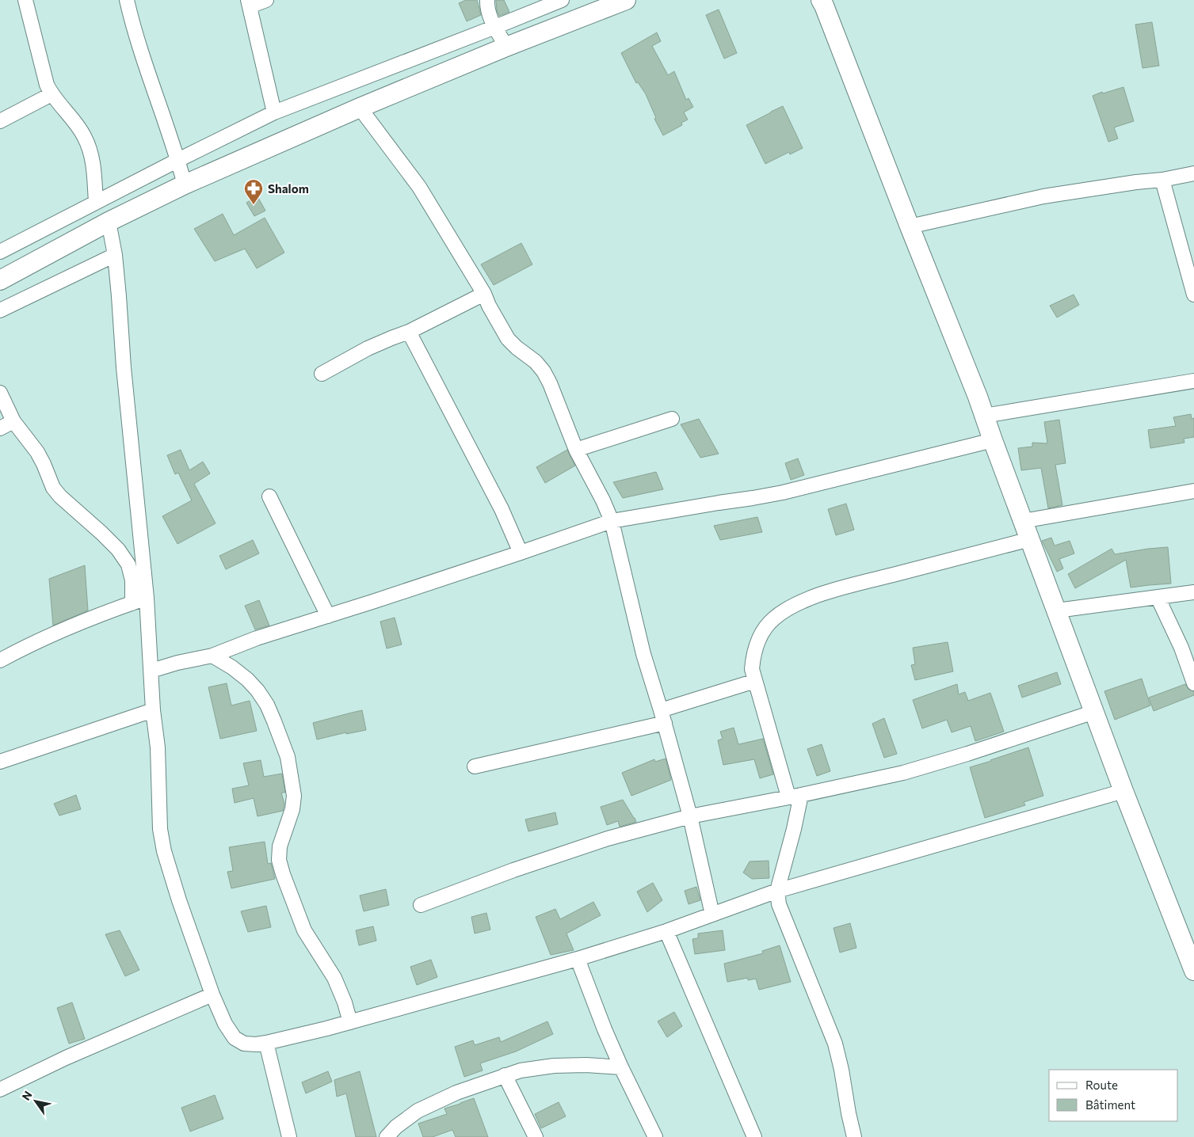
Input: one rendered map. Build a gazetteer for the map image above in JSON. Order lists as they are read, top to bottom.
{
  "places": {
    "pharmacy": ["Shalom"]
  },
  "legend": ["Route", "Bâtiment"],
  "north": "top left"
}
